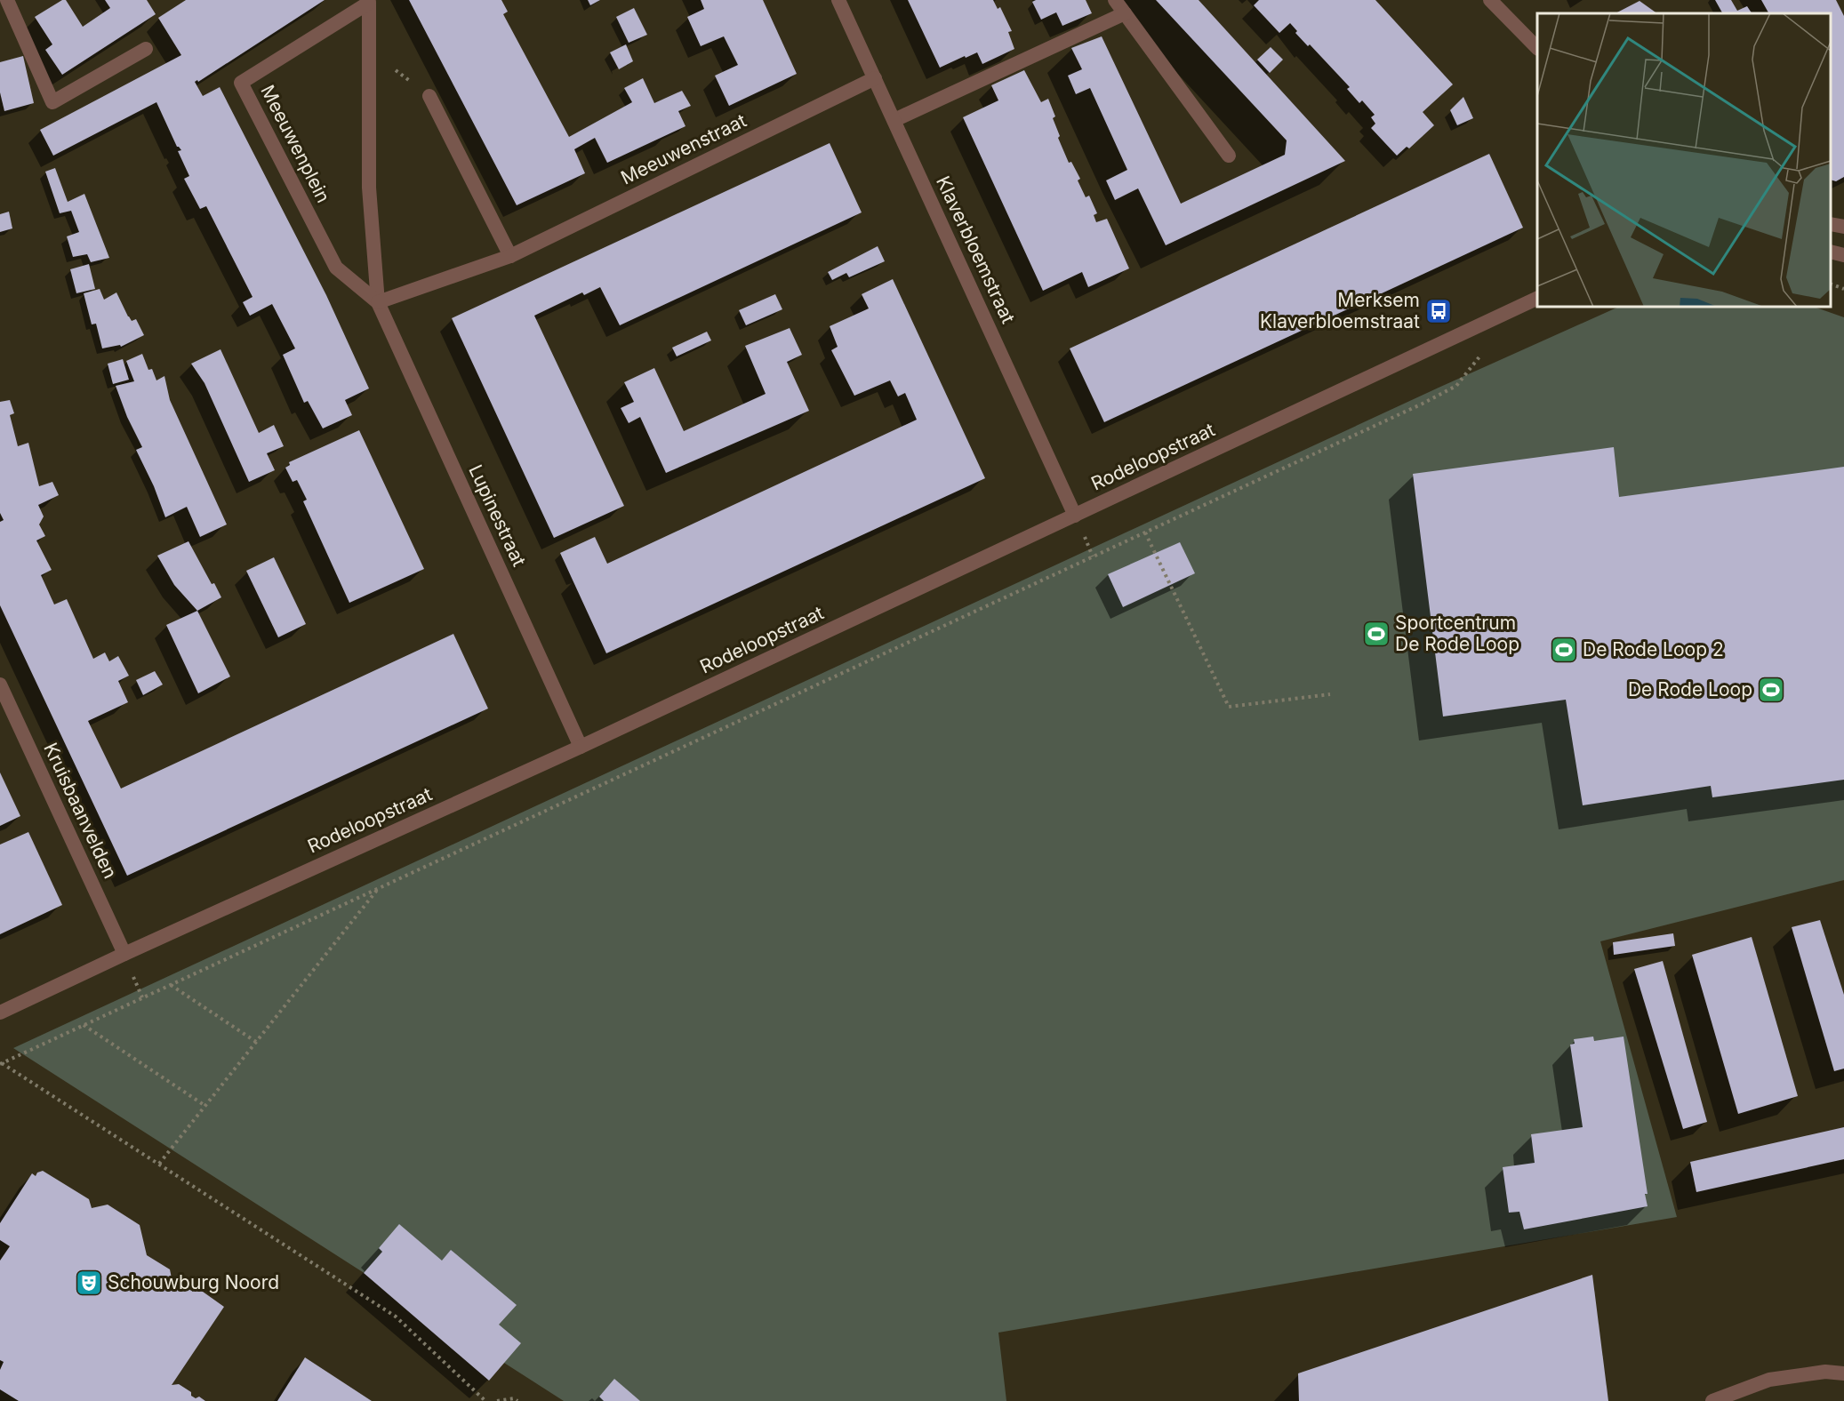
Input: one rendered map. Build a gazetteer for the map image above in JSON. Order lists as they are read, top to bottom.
{
  "streets": {
    "street": [
      "Meeuwenplein",
      "Meeuwenstraat",
      "Klaverbloemstraat",
      "Rodeloopstraat",
      "Lupinestraat",
      "Kruisbaanvelden"
    ]
  },
  "crossings": [
    ["Meeuwenplein", "Lupinestraat"],
    ["Meeuwenstraat", "Klaverbloemstraat"],
    ["Klaverbloemstraat", "Rodeloopstraat"],
    ["Rodeloopstraat", "Lupinestraat"],
    ["Rodeloopstraat", "Kruisbaanvelden"]
  ],
  "places": {
    "bus stop": ["Merksem Klaverbloemstraat"],
    "sports": ["Sportcentrum De Rode Loop", "De Rode Loop 2", "De Rode Loop"],
    "theatre": ["Schouwburg Noord"]
  }
}
